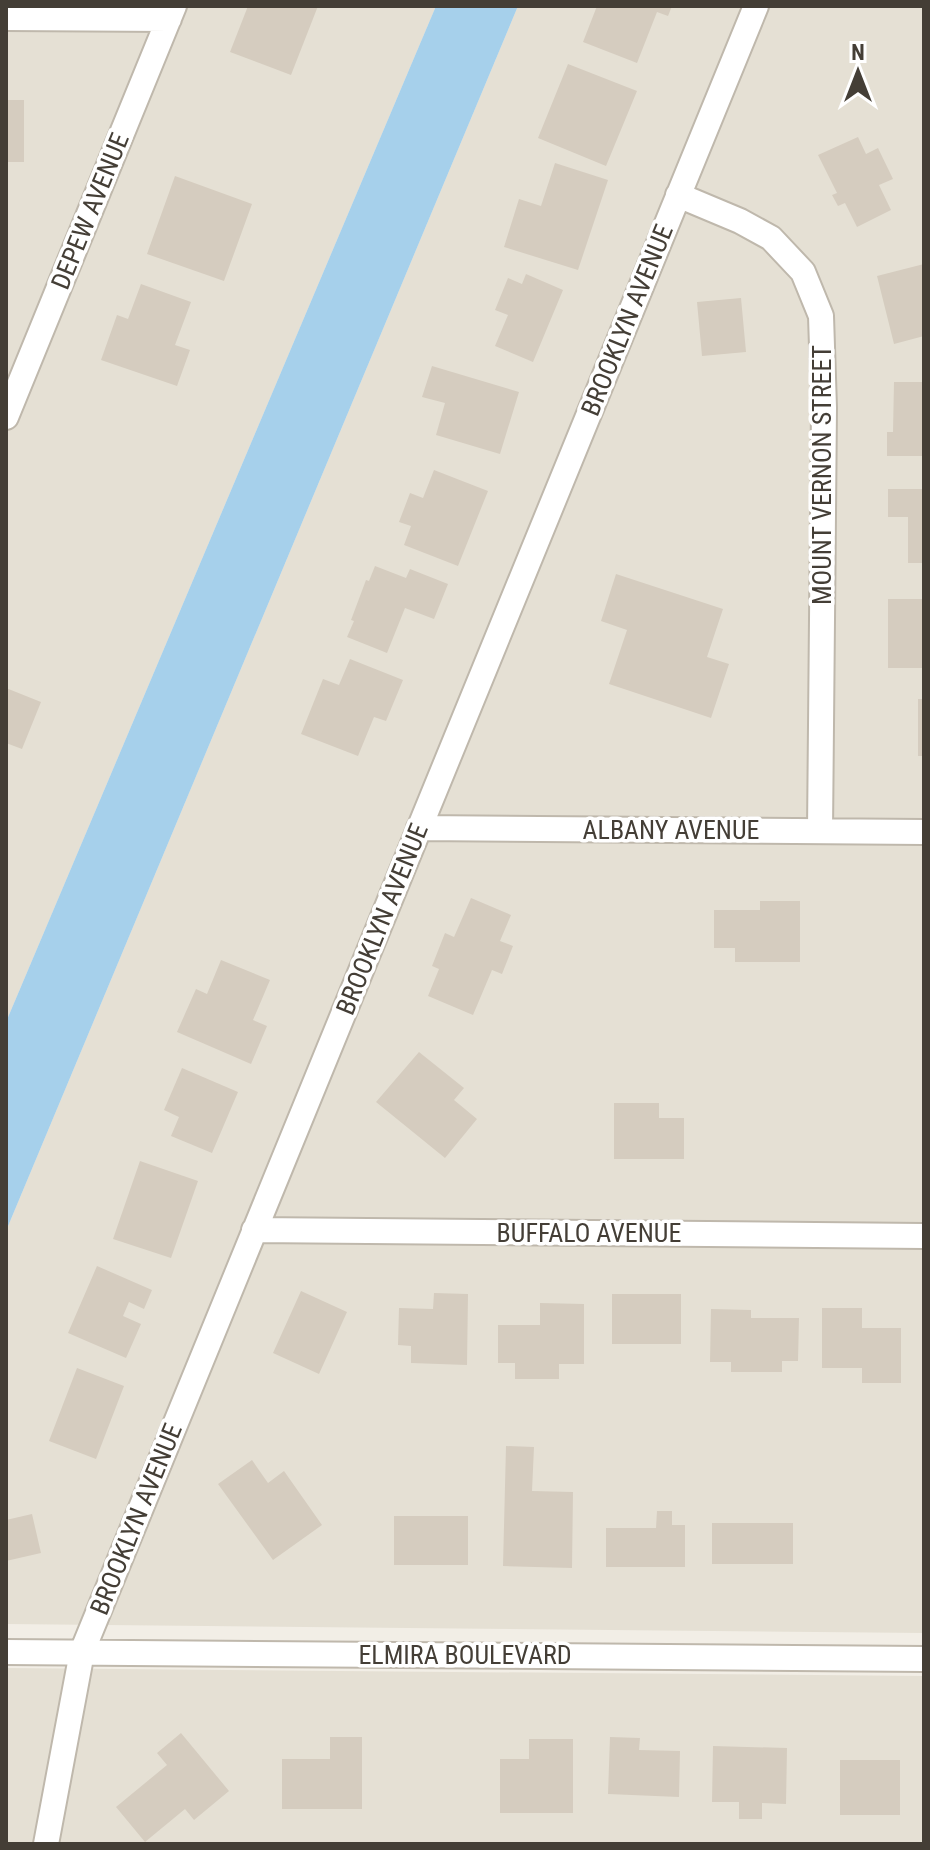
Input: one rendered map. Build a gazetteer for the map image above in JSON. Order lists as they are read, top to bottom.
{
  "streets": {
    "street": [
      "DEPEW AVENUE",
      "BROOKLYN AVENUE",
      "MOUNT VERNON STREET",
      "ALBANY AVENUE",
      "BUFFALO AVENUE",
      "ELMIRA BOULEVARD"
    ]
  },
  "crossings": [
    ["BROOKLYN AVENUE", "MOUNT VERNON STREET"],
    ["BROOKLYN AVENUE", "ALBANY AVENUE"],
    ["BROOKLYN AVENUE", "BUFFALO AVENUE"],
    ["BROOKLYN AVENUE", "ELMIRA BOULEVARD"],
    ["MOUNT VERNON STREET", "ALBANY AVENUE"]
  ],
  "north": "top"
}
